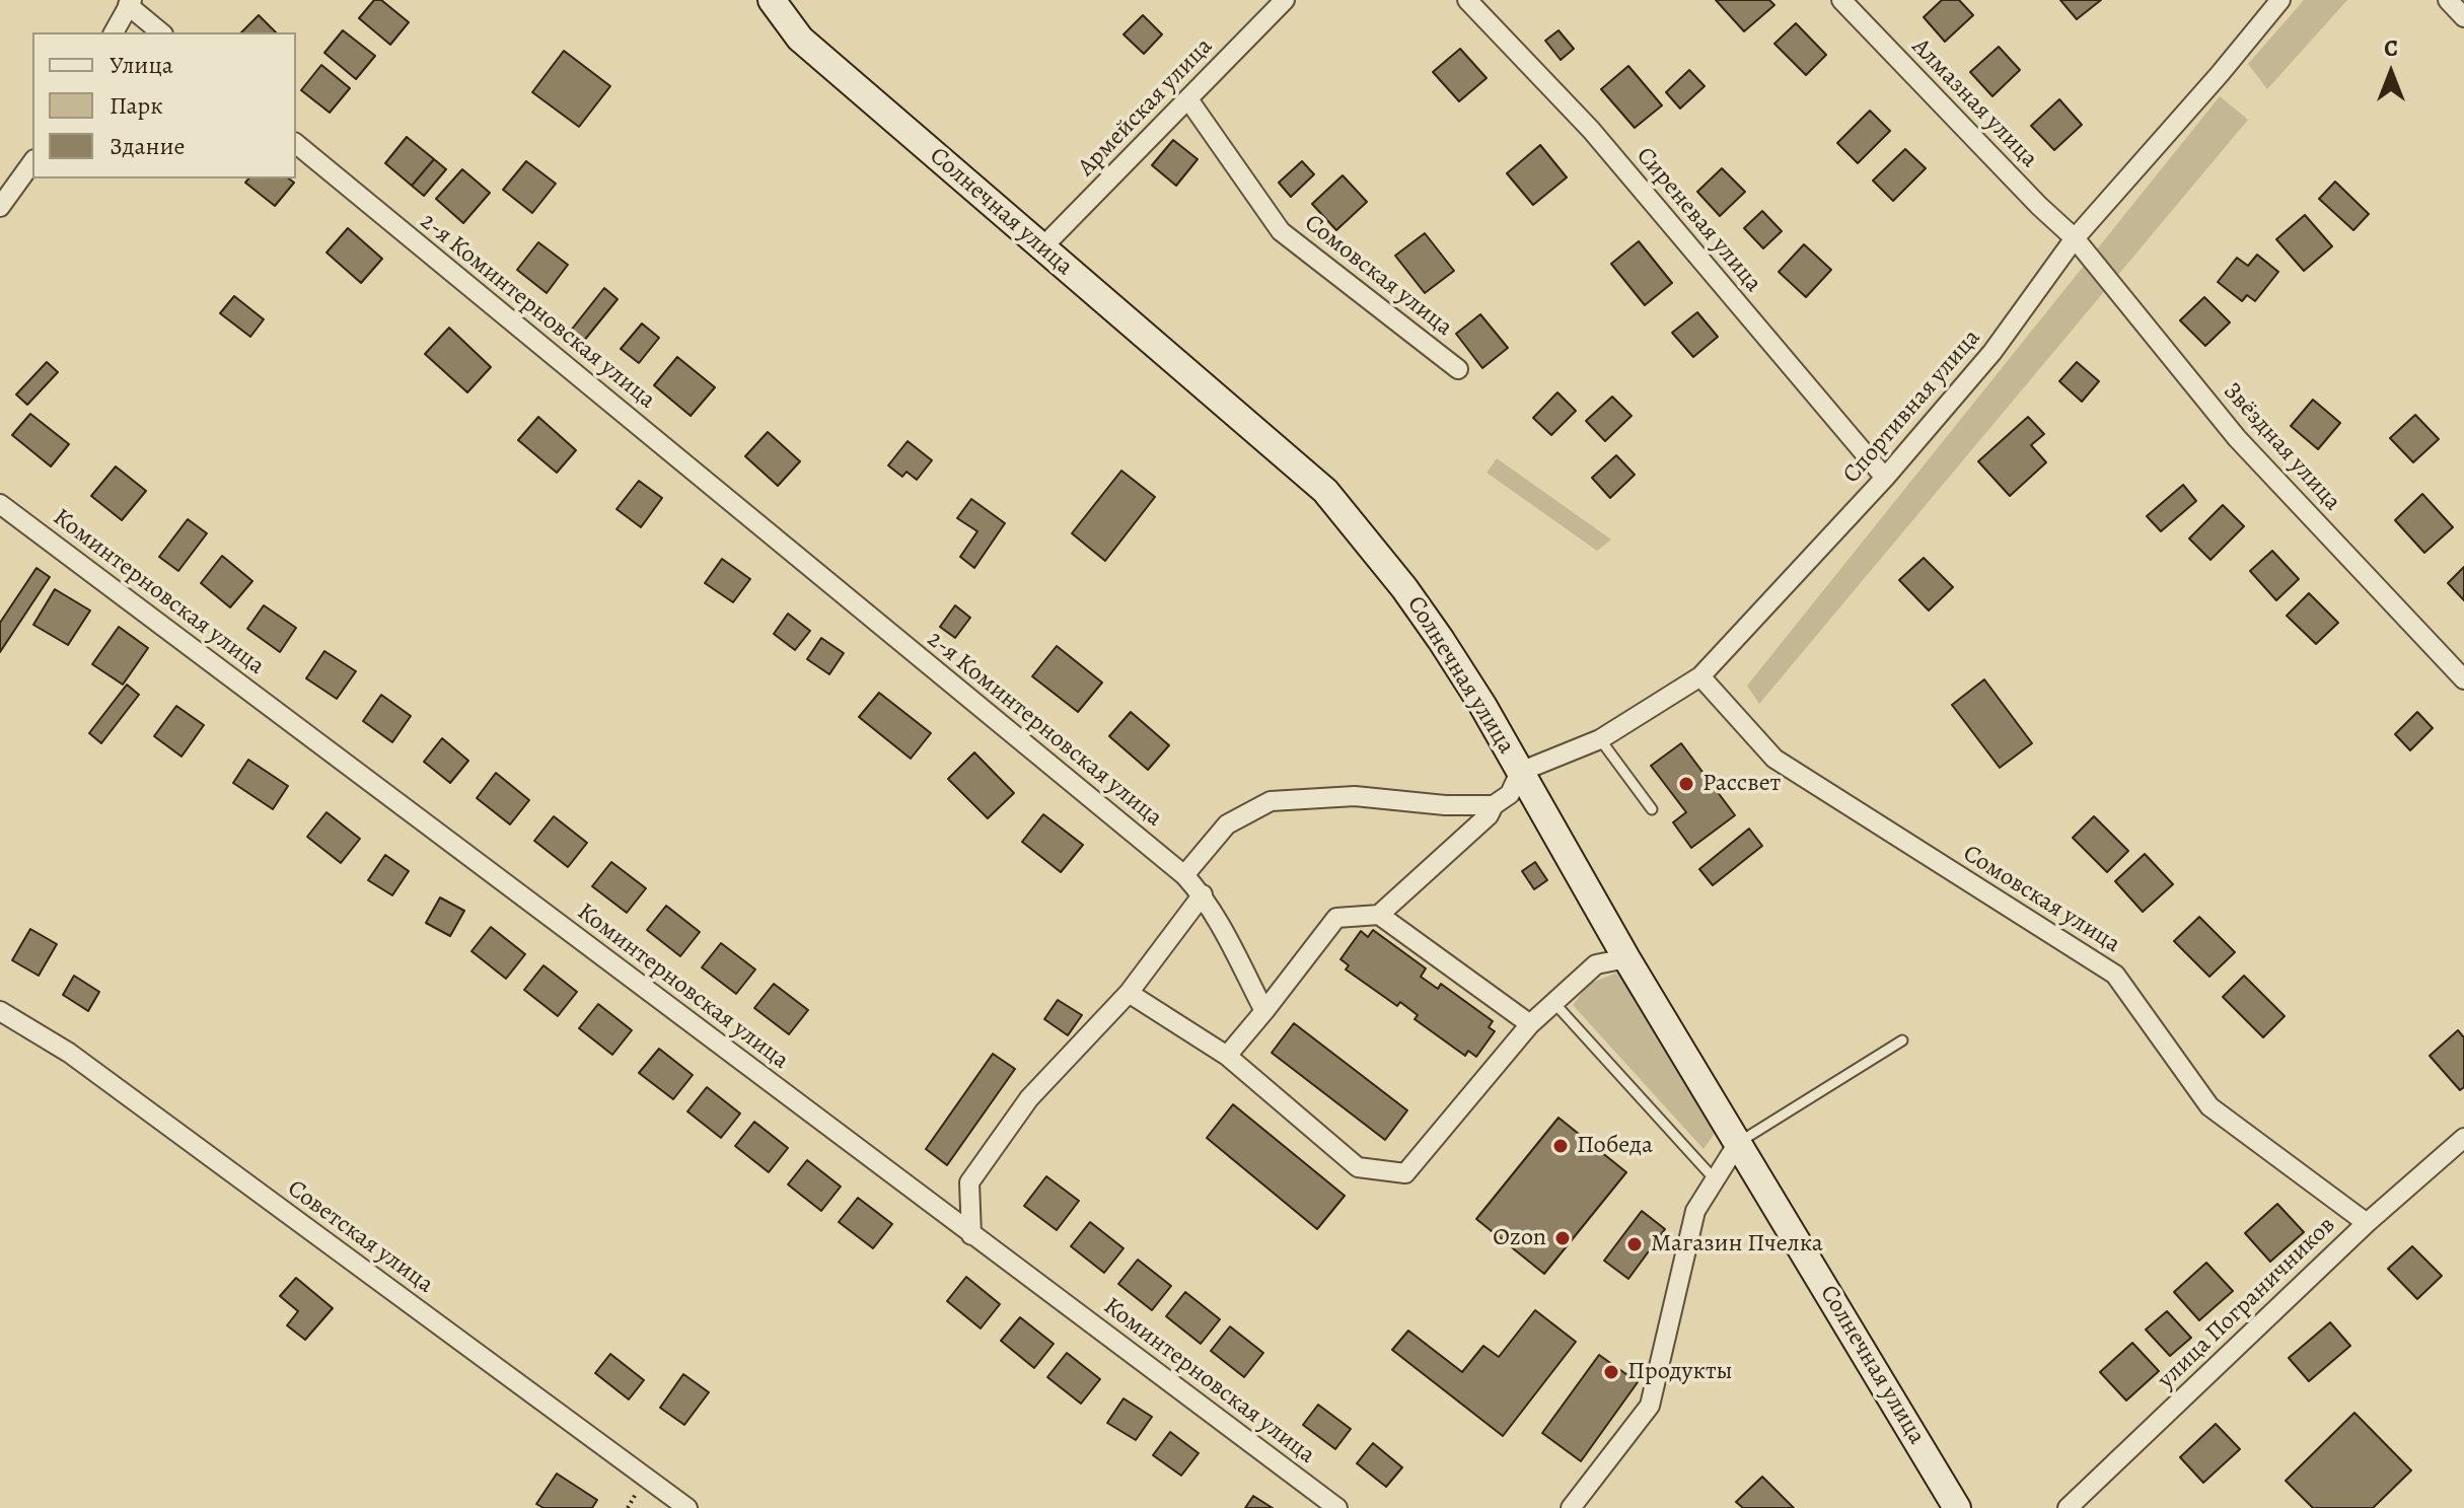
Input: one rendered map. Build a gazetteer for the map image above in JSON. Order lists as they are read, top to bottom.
{
  "streets": {
    "street": [
      "Алмазная улица",
      "Армейская улица",
      "Солнечная улица",
      "Сиреневая улица",
      "Сомовская улица",
      "2-я Коминтерновская улица",
      "Спортивная улица",
      "Звёздная улица",
      "Коминтерновская улица",
      "Советская улица",
      "улица Пограничников"
    ]
  },
  "crossings": [
    ["Алмазная улица", "Спортивная улица"],
    ["Алмазная улица", "Звёздная улица"],
    ["Армейская улица", "Солнечная улица"],
    ["Армейская улица", "Сомовская улица"],
    ["Солнечная улица", "Спортивная улица"],
    ["Сиреневая улица", "Спортивная улица"],
    ["Сомовская улица", "Спортивная улица"],
    ["Сомовская улица", "улица Пограничников"],
    ["Спортивная улица", "Звёздная улица"]
  ],
  "places": [
    "Рассвет",
    "Победа",
    "Ozon",
    "Магазин Пчелка",
    "Продукты"
  ],
  "legend": ["Улица", "Парк", "Здание"],
  "north": "top"
}
